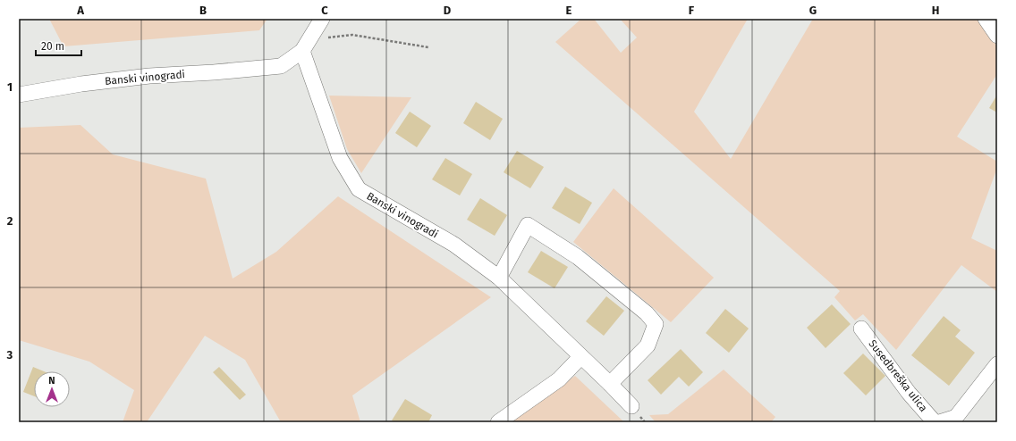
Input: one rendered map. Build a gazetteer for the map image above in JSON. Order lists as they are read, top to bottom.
{
  "streets": {
    "street": ["Banski vinogradi", "Susedbreška ulica"]
  },
  "scale_bar": "20 m",
  "north": "top",
  "grid": {
    "columns": [
      "A",
      "B",
      "C",
      "D",
      "E",
      "F",
      "G",
      "H"
    ],
    "rows": ["1", "2", "3"]
  }
}
